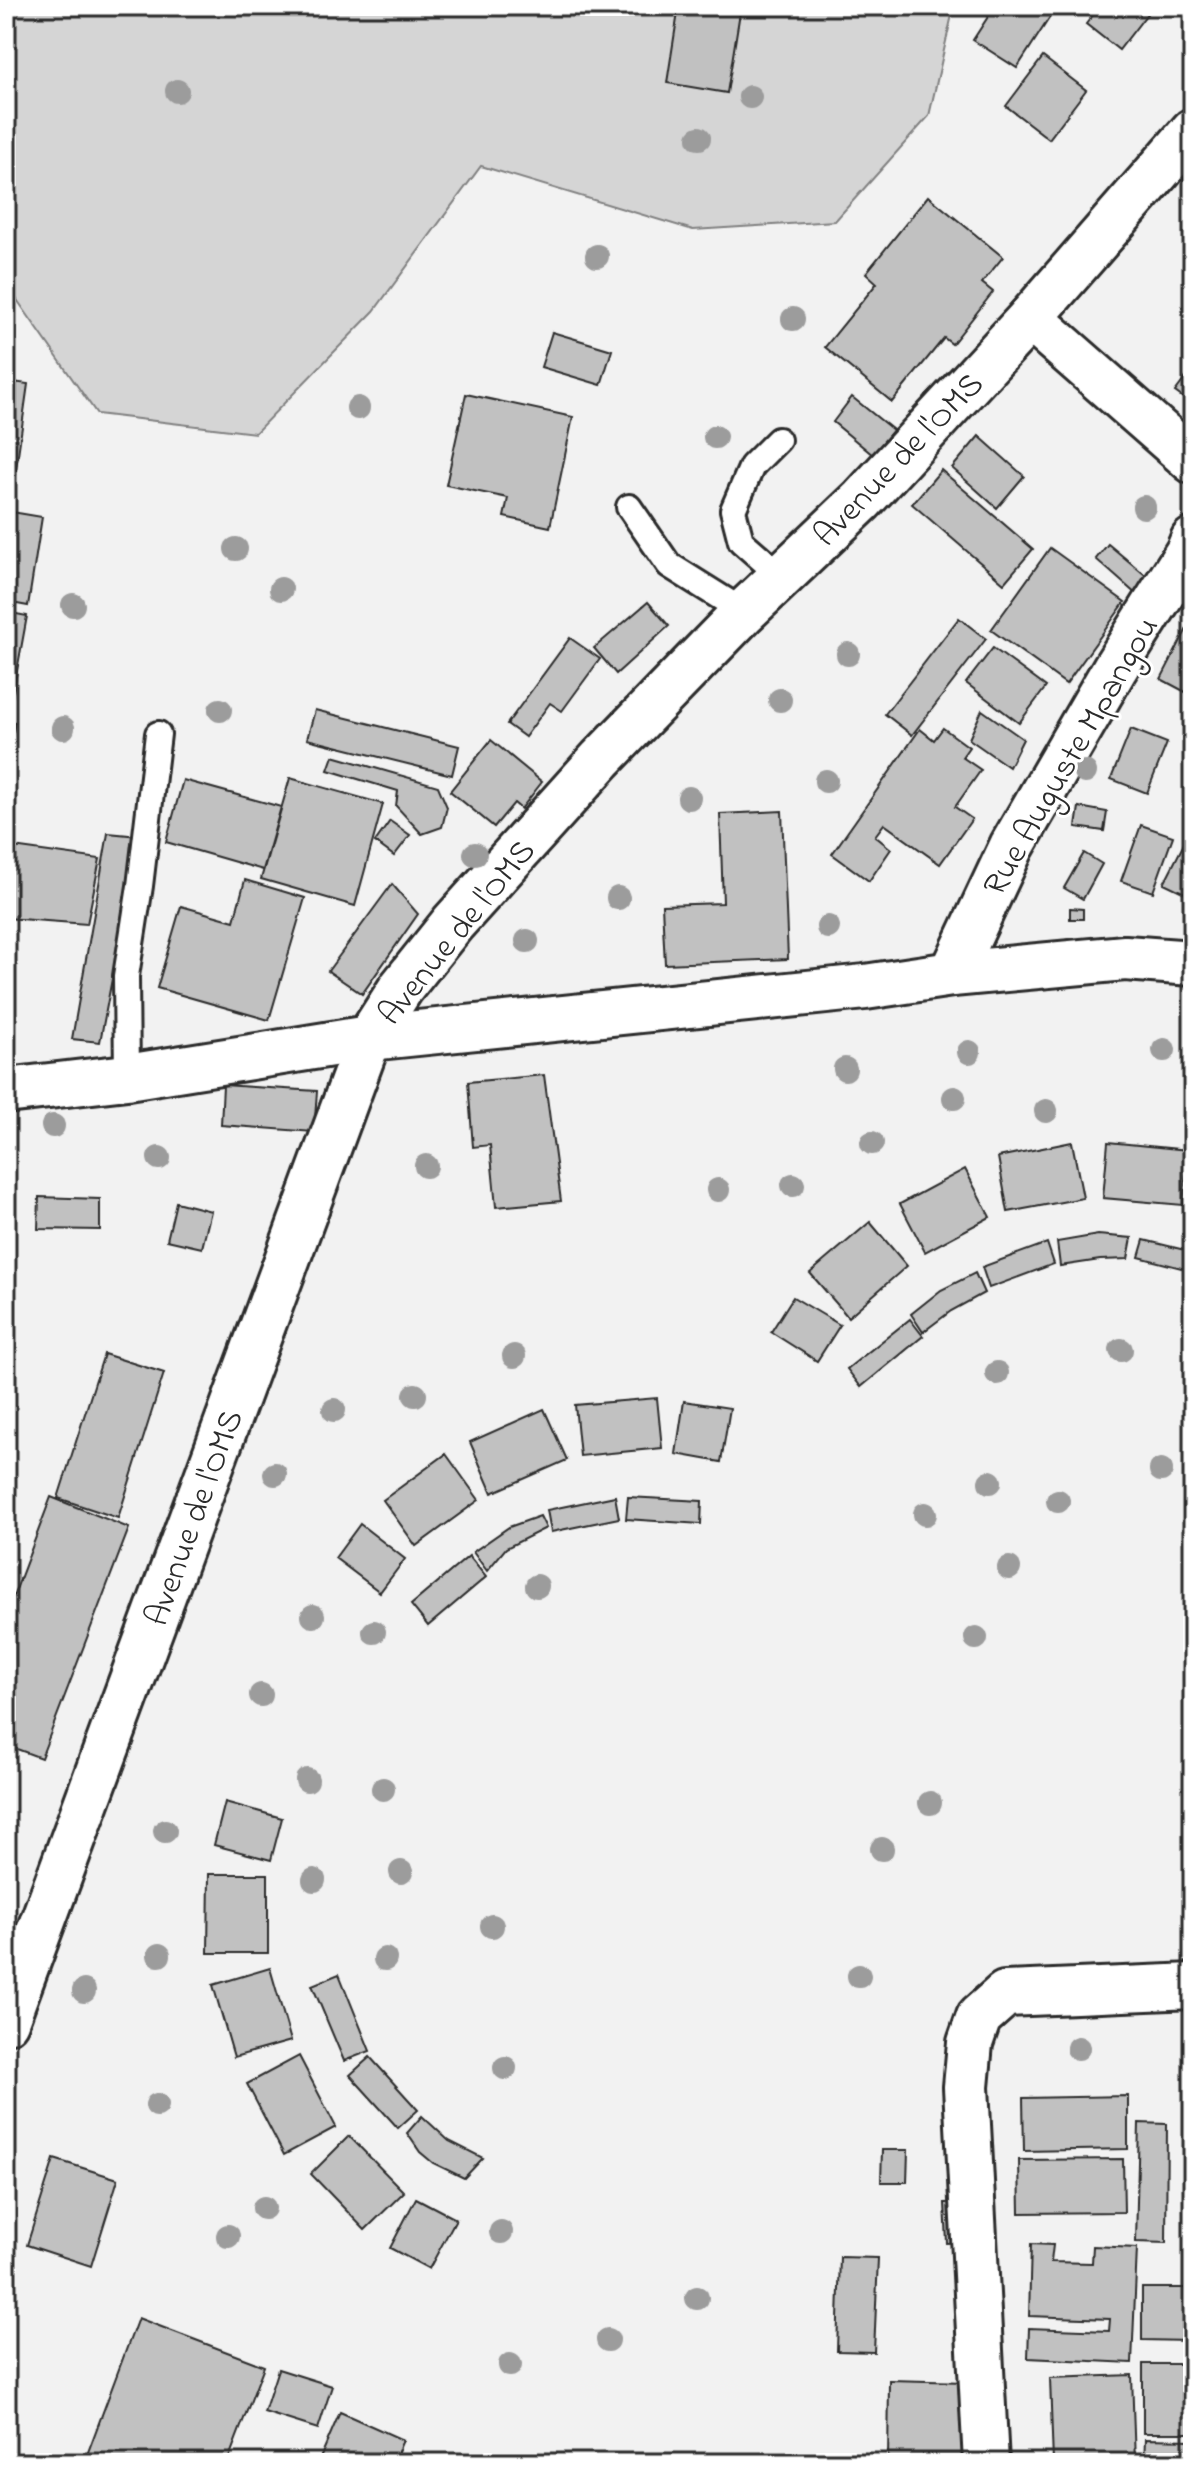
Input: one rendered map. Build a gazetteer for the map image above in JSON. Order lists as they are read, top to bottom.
{
  "streets": {
    "street": ["Avenue de l'OMS", "Rue Auguste Mpangou"]
  }
}
